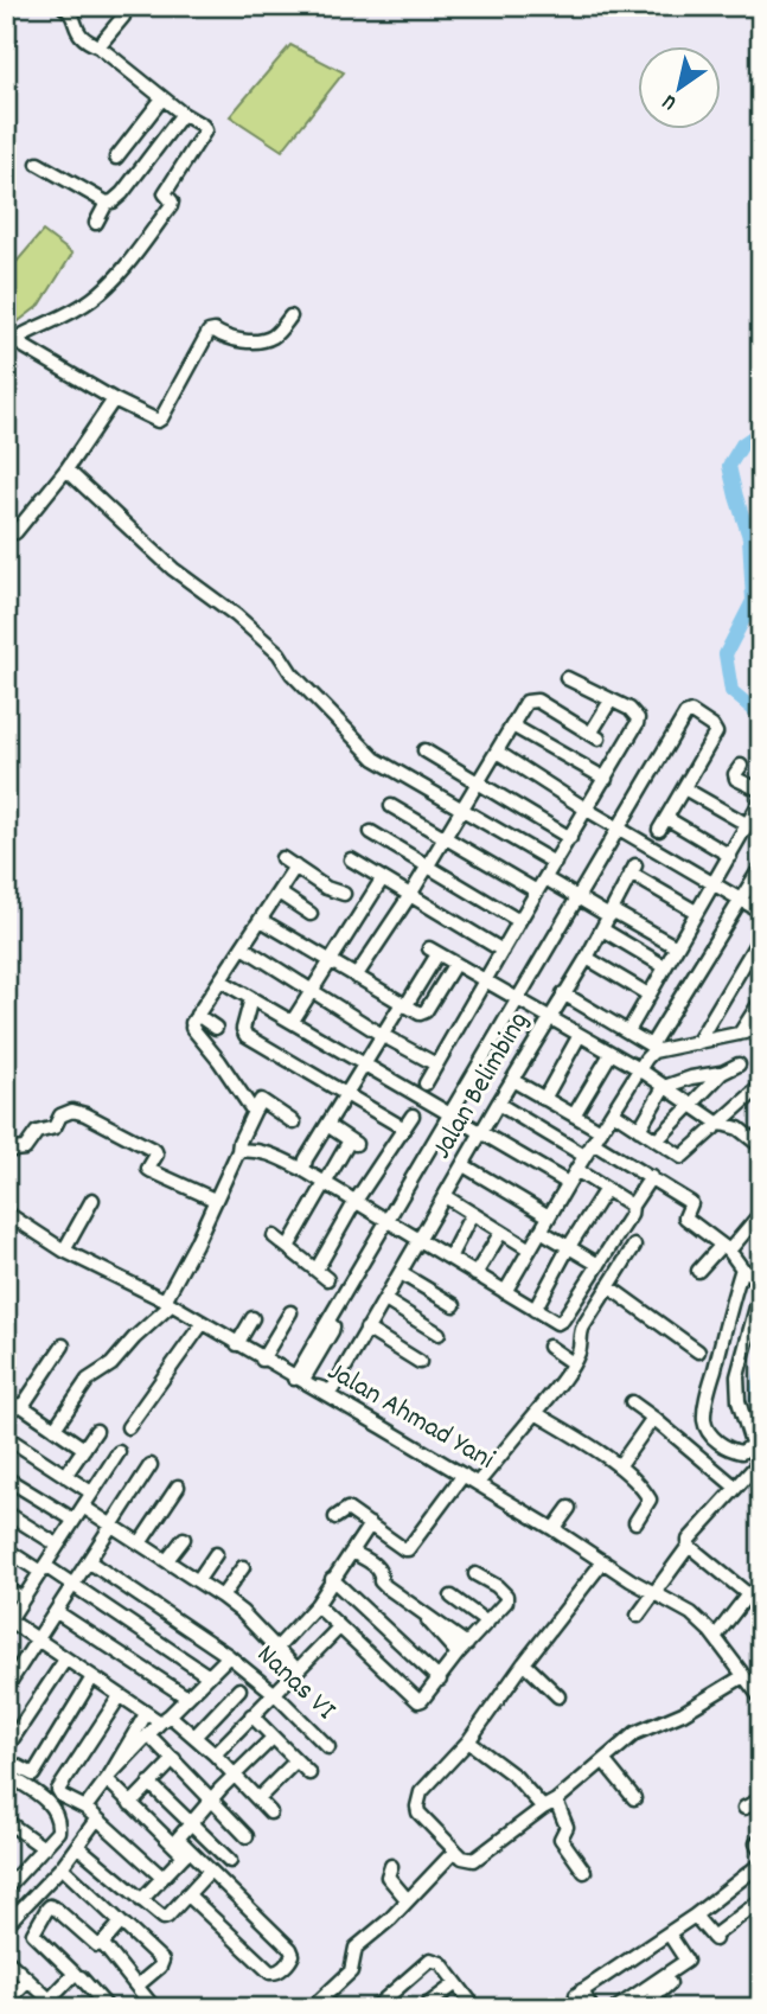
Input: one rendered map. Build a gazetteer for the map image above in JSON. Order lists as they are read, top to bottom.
{
  "streets": {
    "street": ["Jalan Belimbing", "Jalan Ahmad Yani", "Nanas VI"]
  },
  "crossings": [
    ["Jalan Belimbing", "Jalan Ahmad Yani"]
  ],
  "north": "bottom left"
}
